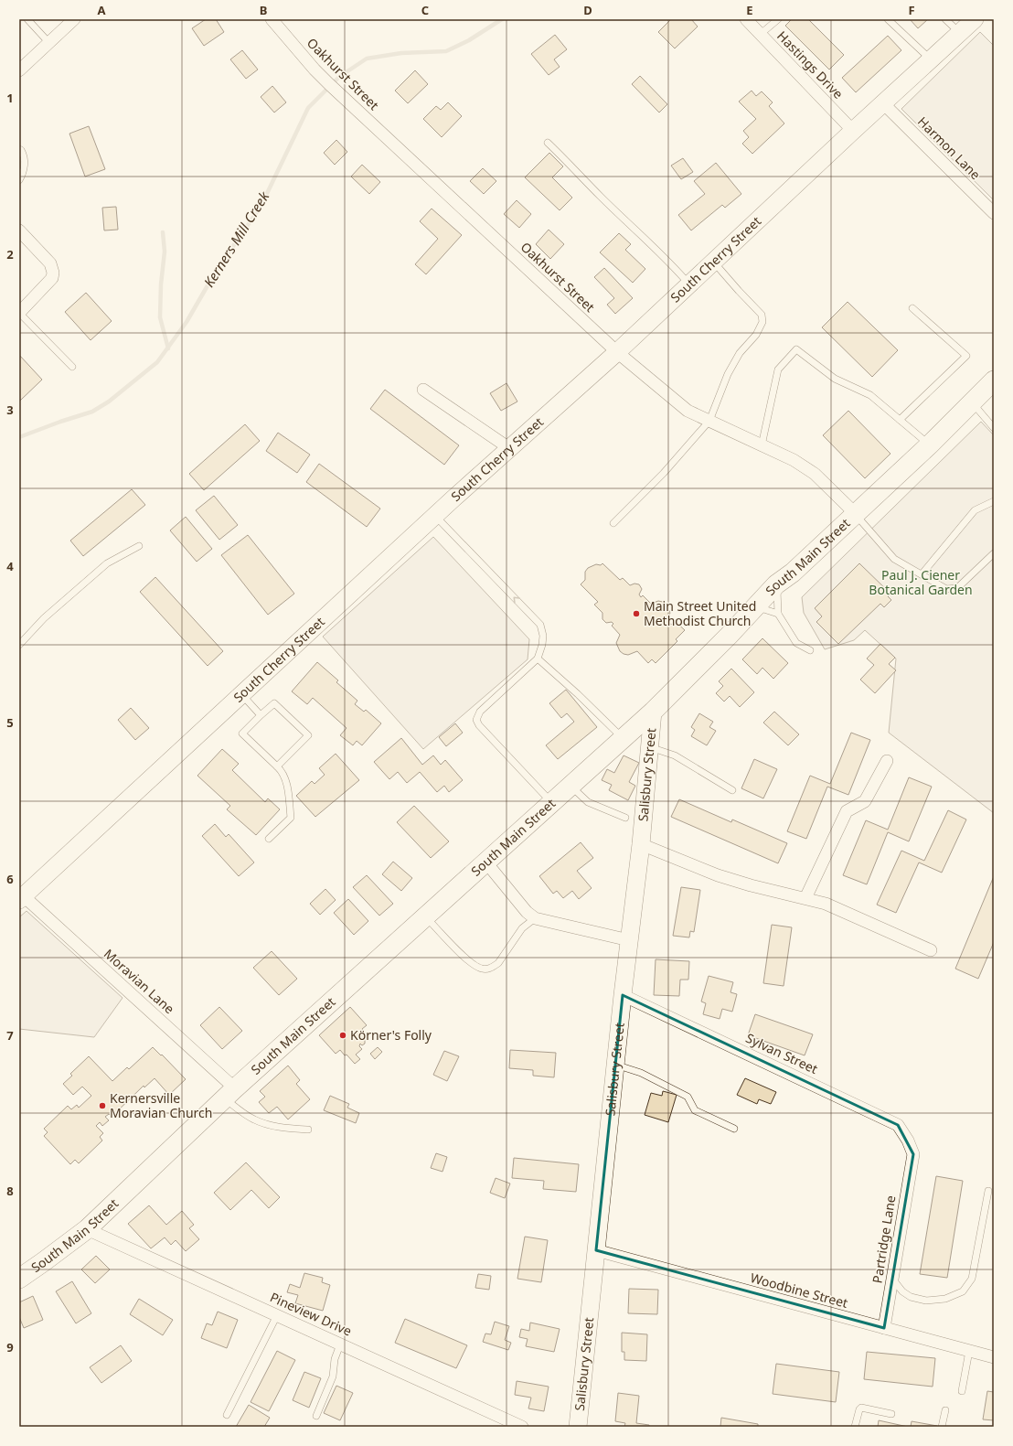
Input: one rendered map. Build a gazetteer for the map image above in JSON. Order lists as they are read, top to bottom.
{
  "streets": {
    "main road": ["South Cherry Street", "South Main Street", "Salisbury Street"],
    "street": [
      "Hastings Drive",
      "Oakhurst Street",
      "Harmon Lane",
      "Moravian Lane",
      "Sylvan Street",
      "Partridge Lane",
      "Woodbine Street",
      "Pineview Drive"
    ]
  },
  "crossings": [
    ["Hastings Drive", "South Cherry Street"],
    ["Oakhurst Street", "South Cherry Street"],
    ["Oakhurst Street", "South Main Street"],
    ["Harmon Lane", "South Cherry Street"],
    ["South Cherry Street", "Moravian Lane"],
    ["South Main Street", "Salisbury Street"],
    ["South Main Street", "Moravian Lane"],
    ["South Main Street", "Pineview Drive"],
    ["Salisbury Street", "Sylvan Street"],
    ["Salisbury Street", "Woodbine Street"],
    ["Sylvan Street", "Partridge Lane"],
    ["Partridge Lane", "Woodbine Street"]
  ],
  "water": ["Kerners Mill Creek"],
  "parks": ["Paul J. Ciener Botanical Garden"],
  "places": ["Main Street United Methodist Church", "Körner's Folly", "Kernersville Moravian Church"],
  "grid": {
    "columns": [
      "A",
      "B",
      "C",
      "D",
      "E",
      "F"
    ],
    "rows": [
      "1",
      "2",
      "3",
      "4",
      "5",
      "6",
      "7",
      "8",
      "9"
    ]
  }
}
